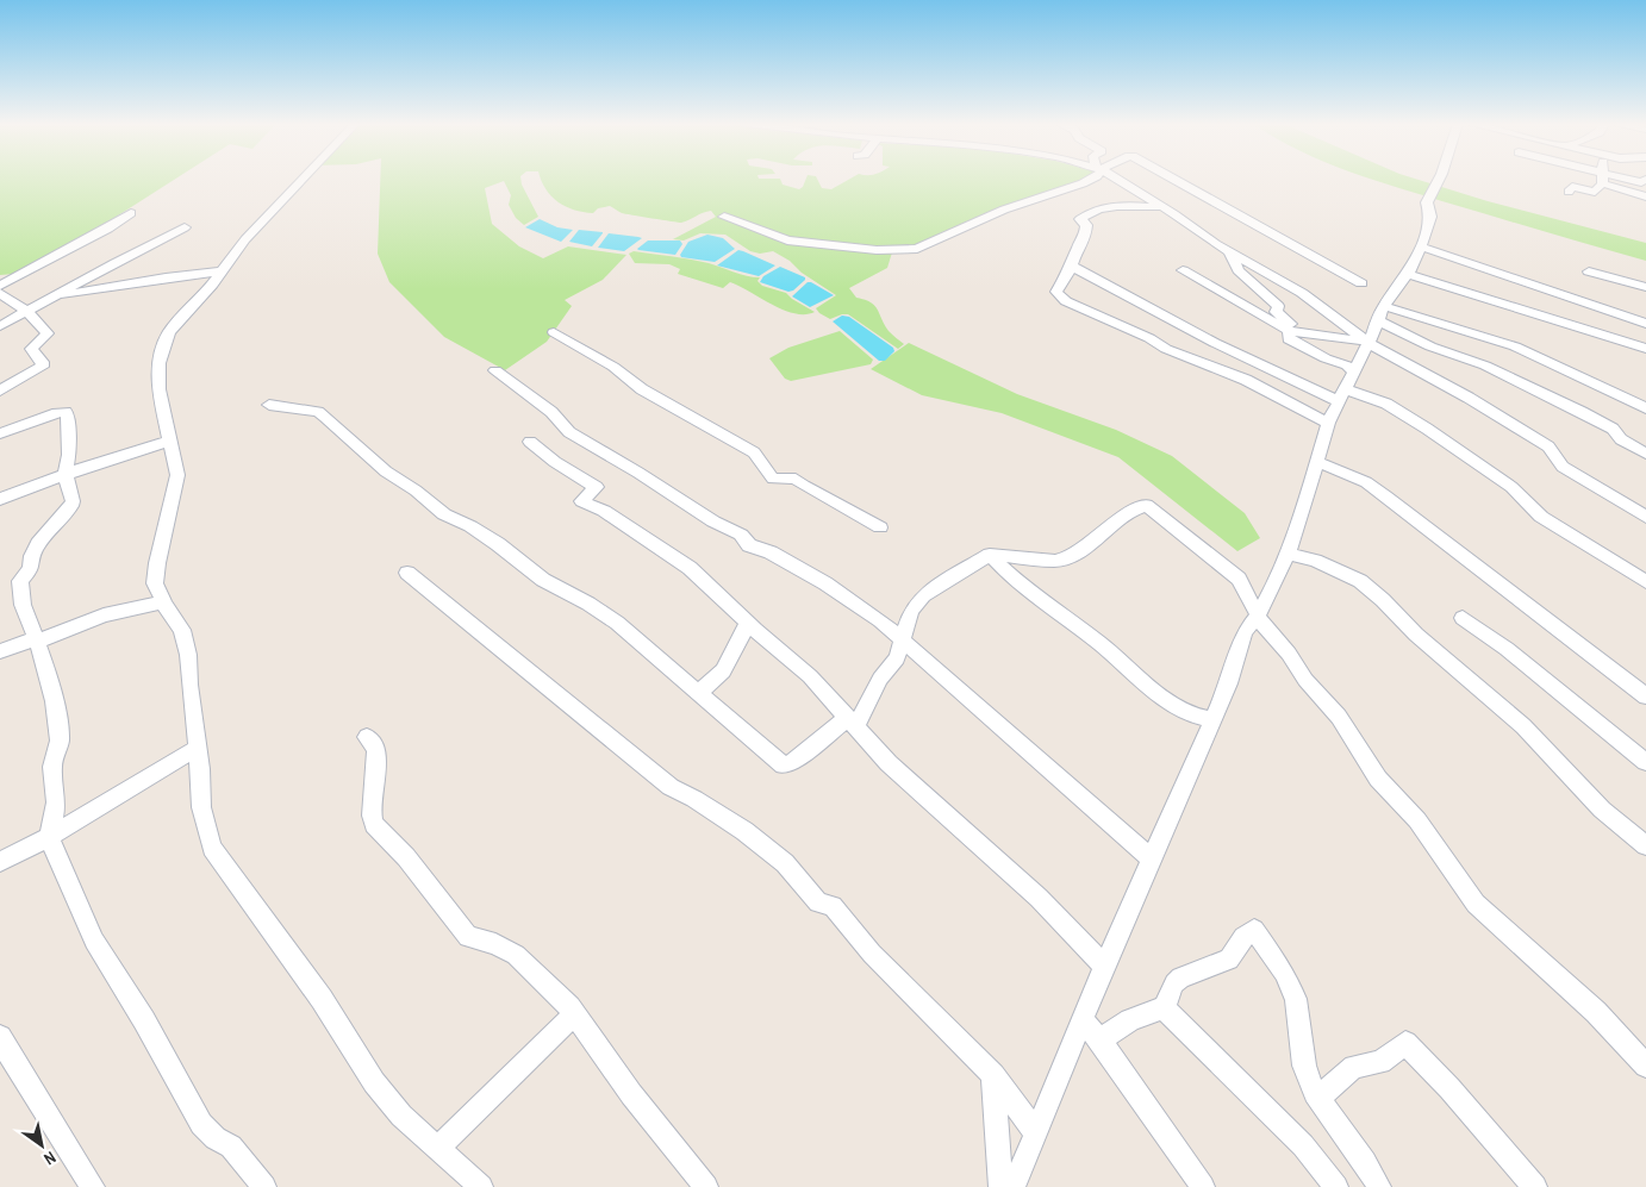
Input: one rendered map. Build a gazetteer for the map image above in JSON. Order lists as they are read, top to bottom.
{
  "north": "bottom right"
}
